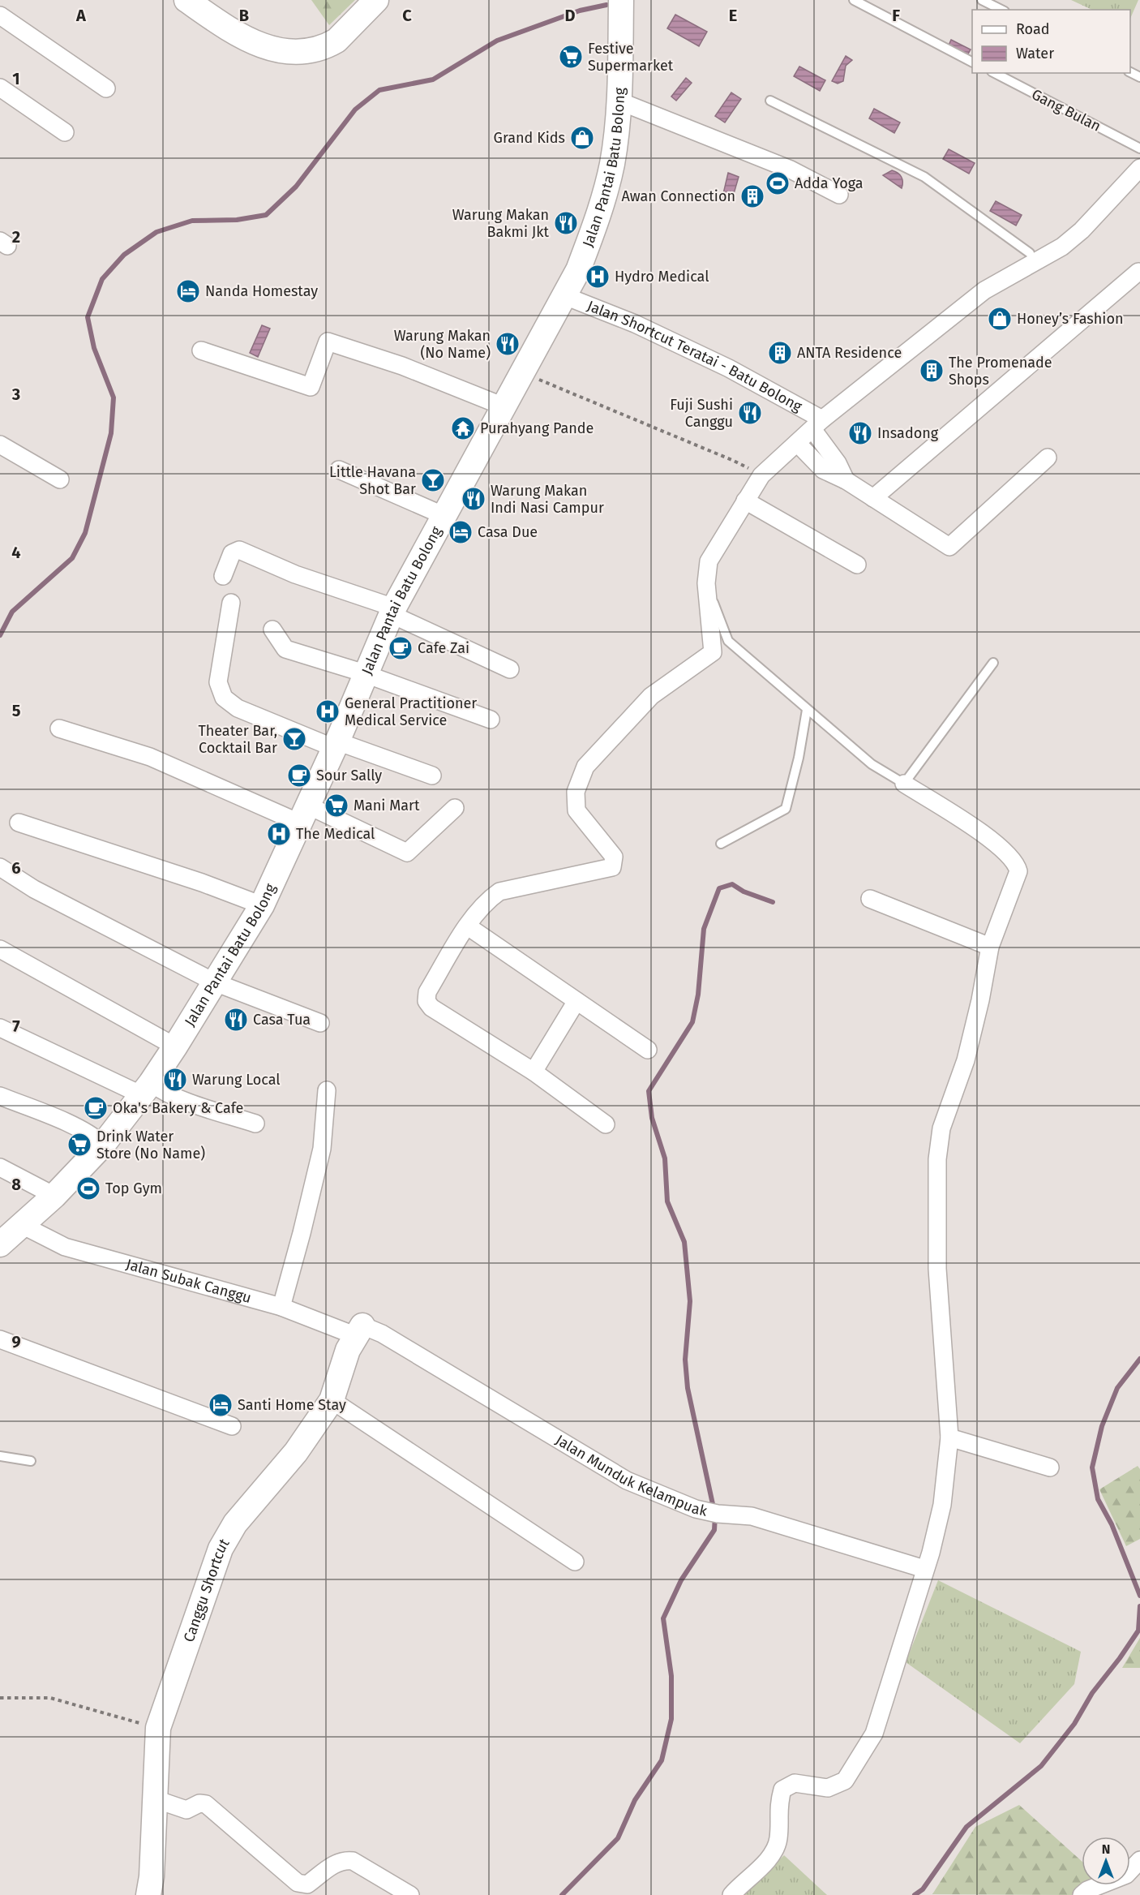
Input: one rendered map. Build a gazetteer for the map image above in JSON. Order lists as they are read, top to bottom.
{
  "streets": {
    "street": [
      "Jalan Pantai Batu Bolong",
      "Jalan Shortcut Teratai - Batu Bolong",
      "Jalan Subak Canggu",
      "Jalan Munduk Kelampuak",
      "Canggu Shortcut"
    ],
    "lane": ["Gang Bulan"]
  },
  "crossings": [
    ["Jalan Pantai Batu Bolong", "Jalan Shortcut Teratai - Batu Bolong"],
    ["Jalan Pantai Batu Bolong", "Jalan Subak Canggu"],
    ["Jalan Subak Canggu", "Jalan Munduk Kelampuak"],
    ["Jalan Subak Canggu", "Canggu Shortcut"],
    ["Jalan Munduk Kelampuak", "Canggu Shortcut"]
  ],
  "places": {
    "supermarket": ["Festive Supermarket", "Mani Mart", "Drink Water Store (No Name)"],
    "shop": ["Grand Kids", "Honey’s Fashion"],
    "sports": ["Adda Yoga", "Top Gym"],
    "building": ["Awan Connection", "ANTA Residence", "The Promenade Shops"],
    "restaurant": [
      "Warung Makan Bakmi Jkt",
      "Warung Makan (No Name)",
      "Fuji Sushi Canggu",
      "Insadong",
      "Warung Makan Indi Nasi Campur",
      "Casa Tua",
      "Warung Local"
    ],
    "hospital": ["Hydro Medical", "General Practitioner Medical Service", "The Medical"],
    "hotel": ["Nanda Homestay", "Casa Due", "Santi Home Stay"],
    "temple": ["Purahyang Pande"],
    "bar": ["Little Havana Shot Bar", "Theater Bar, Cocktail Bar"],
    "cafe": ["Cafe Zai", "Sour Sally", "Oka's Bakery & Cafe"]
  },
  "legend": ["Road", "Water"],
  "north": "top",
  "grid": {
    "columns": [
      "A",
      "B",
      "C",
      "D",
      "E",
      "F"
    ],
    "rows": [
      "1",
      "2",
      "3",
      "4",
      "5",
      "6",
      "7",
      "8",
      "9"
    ]
  }
}
